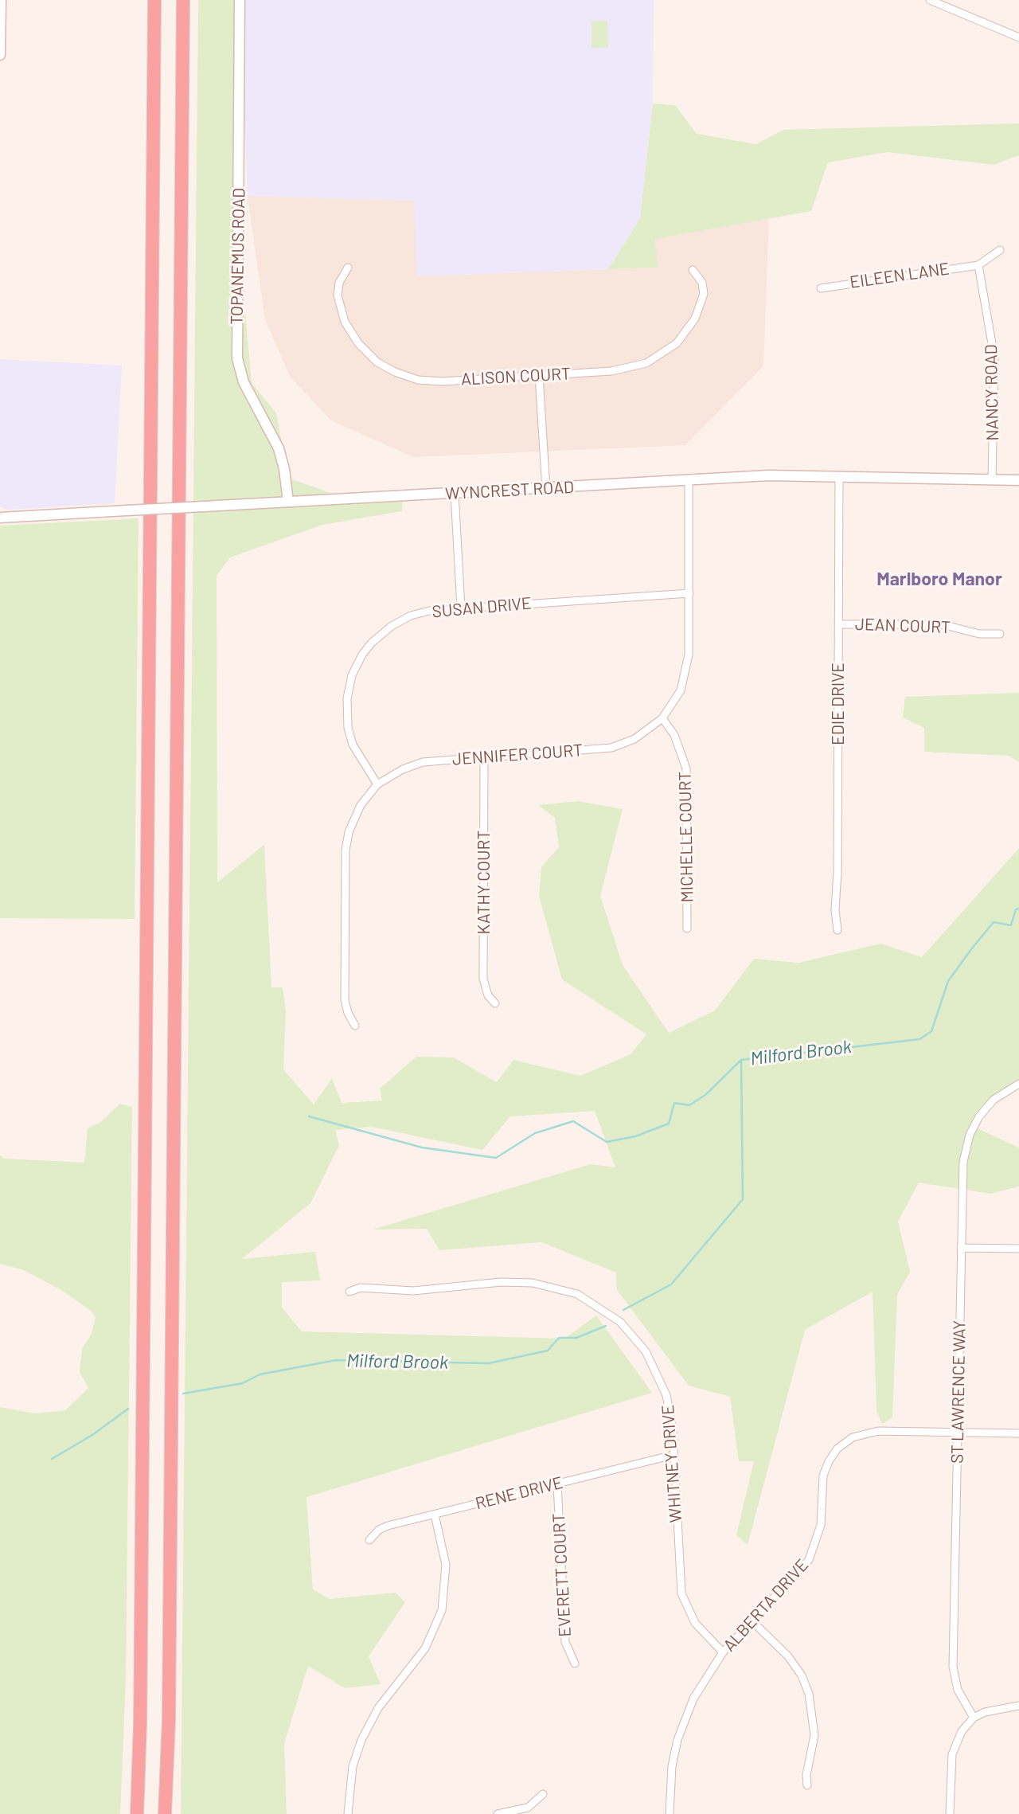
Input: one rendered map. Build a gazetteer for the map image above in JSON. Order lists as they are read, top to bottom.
{
  "streets": {
    "street": [
      "TOPANEMUS ROAD",
      "EILEEN LANE",
      "ALISON COURT",
      "NANCY ROAD",
      "WYNCREST ROAD",
      "SUSAN DRIVE",
      "JEAN COURT",
      "EDIE DRIVE",
      "JENNIFER COURT",
      "MICHELLE COURT",
      "KATHY COURT",
      "ST LAWRENCE WAY",
      "WHITNEY DRIVE",
      "RENE DRIVE",
      "EVERETT COURT",
      "ALBERTA DRIVE"
    ]
  },
  "crossings": [
    ["TOPANEMUS ROAD", "WYNCREST ROAD"],
    ["EILEEN LANE", "NANCY ROAD"],
    ["NANCY ROAD", "WYNCREST ROAD"],
    ["WYNCREST ROAD", "EDIE DRIVE"],
    ["WYNCREST ROAD", "JENNIFER COURT"],
    ["SUSAN DRIVE", "JENNIFER COURT"],
    ["JEAN COURT", "EDIE DRIVE"],
    ["JENNIFER COURT", "MICHELLE COURT"],
    ["JENNIFER COURT", "KATHY COURT"],
    ["ST LAWRENCE WAY", "ALBERTA DRIVE"],
    ["WHITNEY DRIVE", "RENE DRIVE"],
    ["WHITNEY DRIVE", "ALBERTA DRIVE"],
    ["RENE DRIVE", "EVERETT COURT"]
  ],
  "districts": ["Marlboro Manor"],
  "water": ["Milford Brook"]
}
